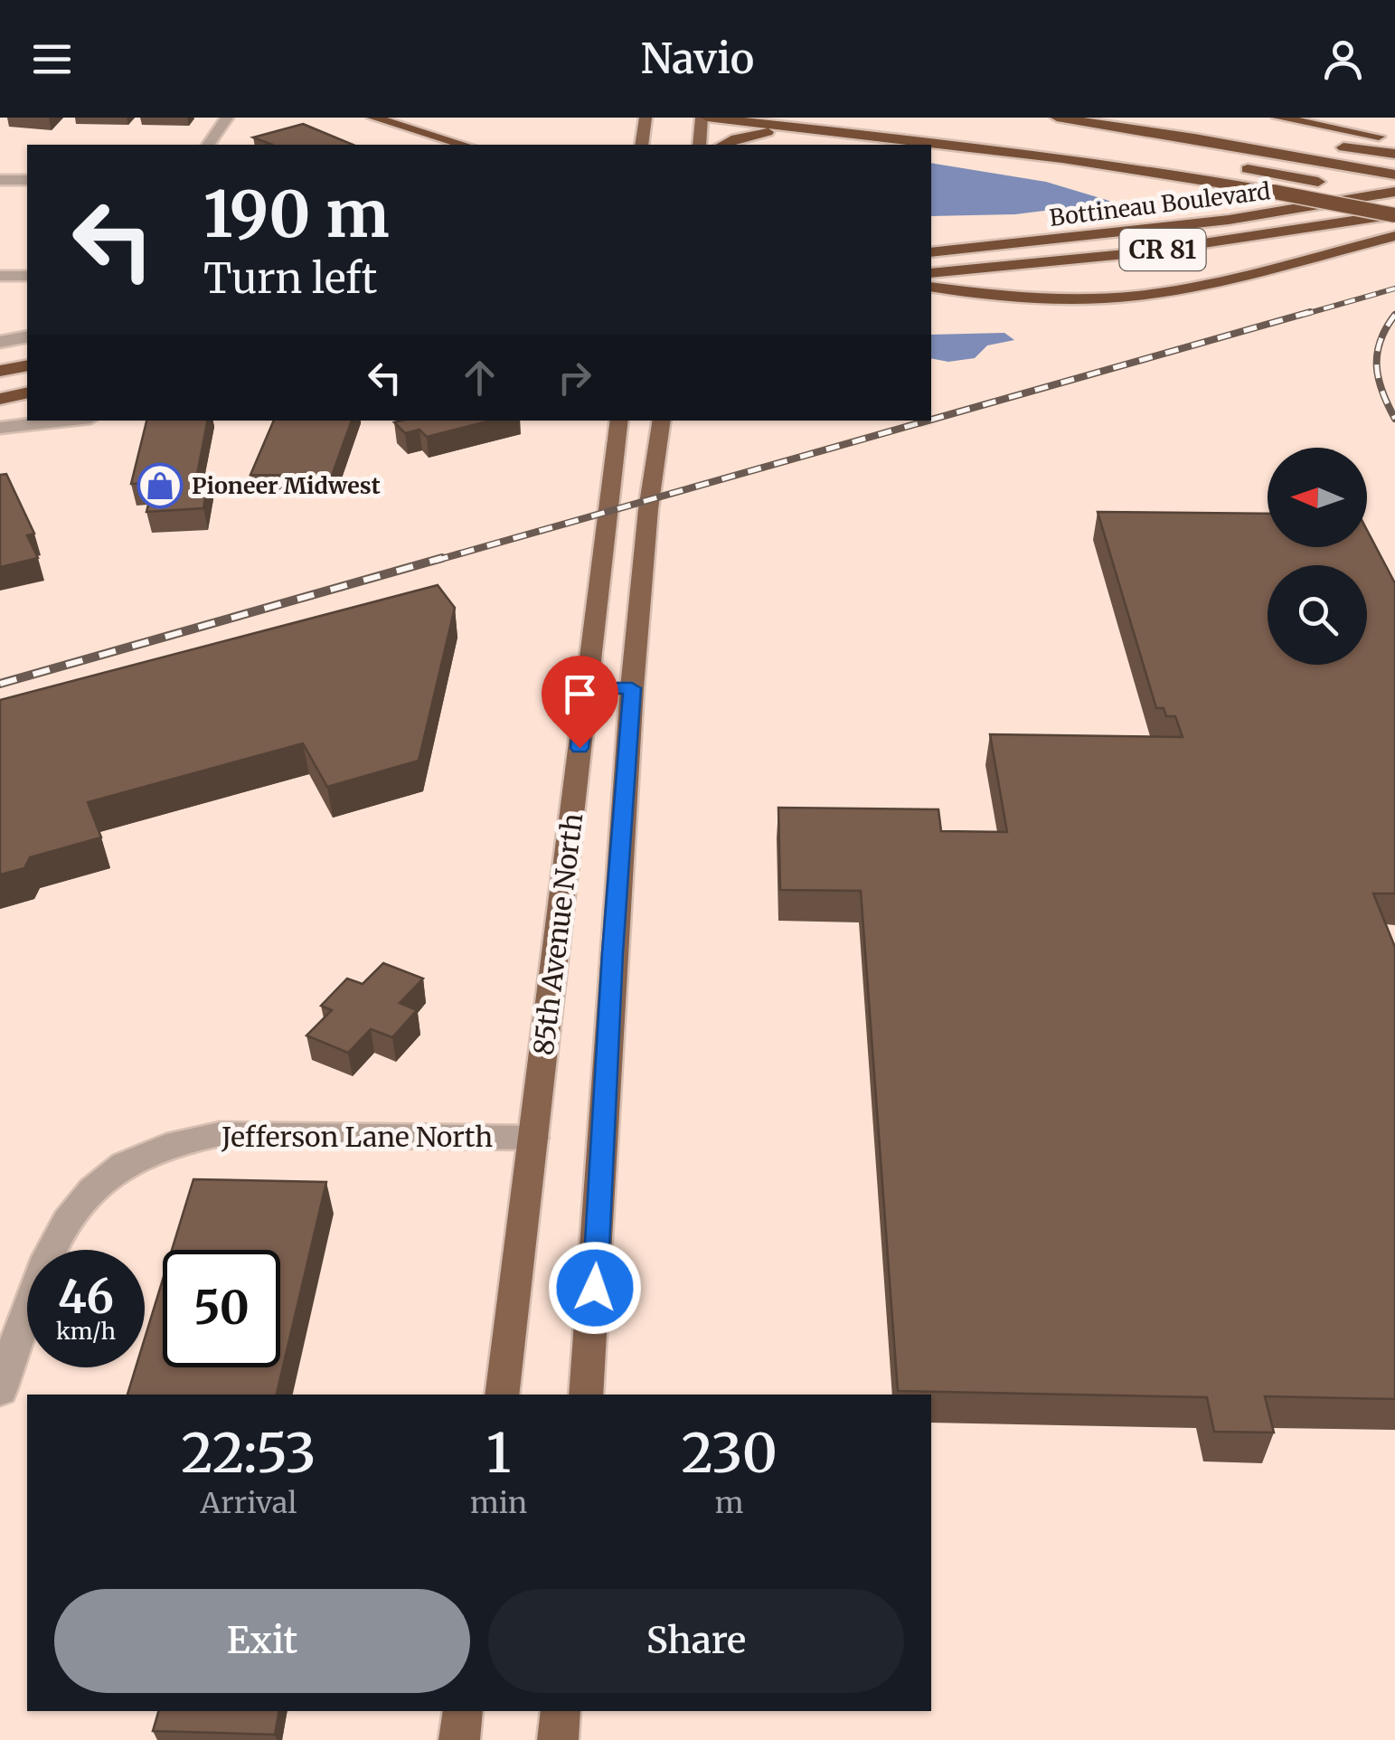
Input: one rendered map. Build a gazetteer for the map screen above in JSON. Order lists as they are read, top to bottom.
{
  "streets": {
    "highway": ["Bottineau Boulevard", "CR 81"],
    "main road": ["85th Avenue North"],
    "street": ["Jefferson Lane North"]
  },
  "crossings": [
    ["85th Avenue North", "Jefferson Lane North"]
  ],
  "places": {
    "shop": ["Pioneer Midwest"]
  },
  "north": "left",
  "page": {
    "header": "Navio",
    "turn": ["190 m", "Turn left"],
    "speed": "46 km/h",
    "limit": "50",
    "eta": [
      "22:53",
      "Arrival",
      "1",
      "min",
      "230",
      "m"
    ],
    "buttons": ["Exit", "Share"]
  }
}
